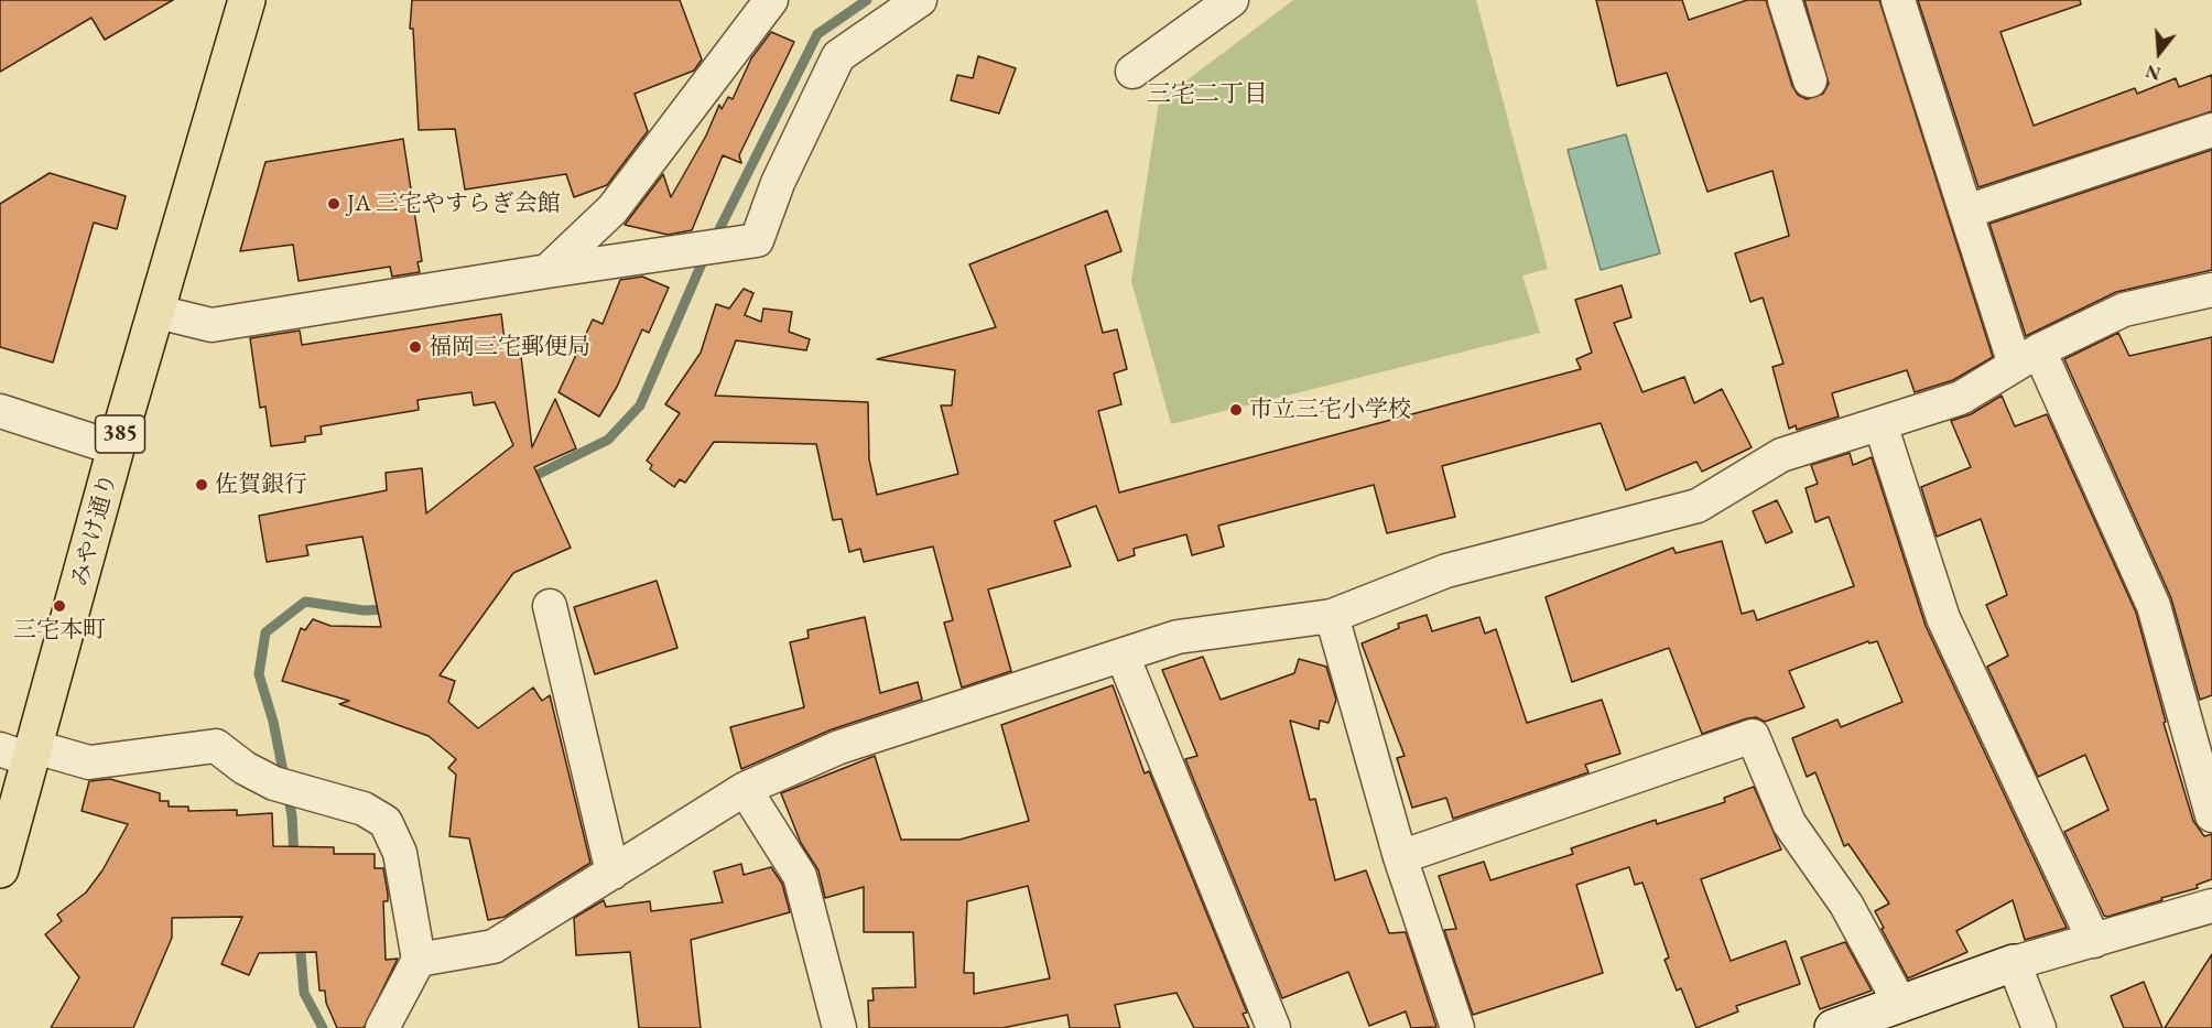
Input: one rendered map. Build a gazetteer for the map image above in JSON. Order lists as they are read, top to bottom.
{
  "streets": {
    "highway": ["385", "みやけ通り"]
  },
  "districts": ["三宅二丁目"],
  "places": [
    "JA 三宅やすらぎ会館",
    "福岡三宅郵便局",
    "市立三宅小学校",
    "佐賀銀行",
    "三宅本町"
  ],
  "north": "bottom"
}
